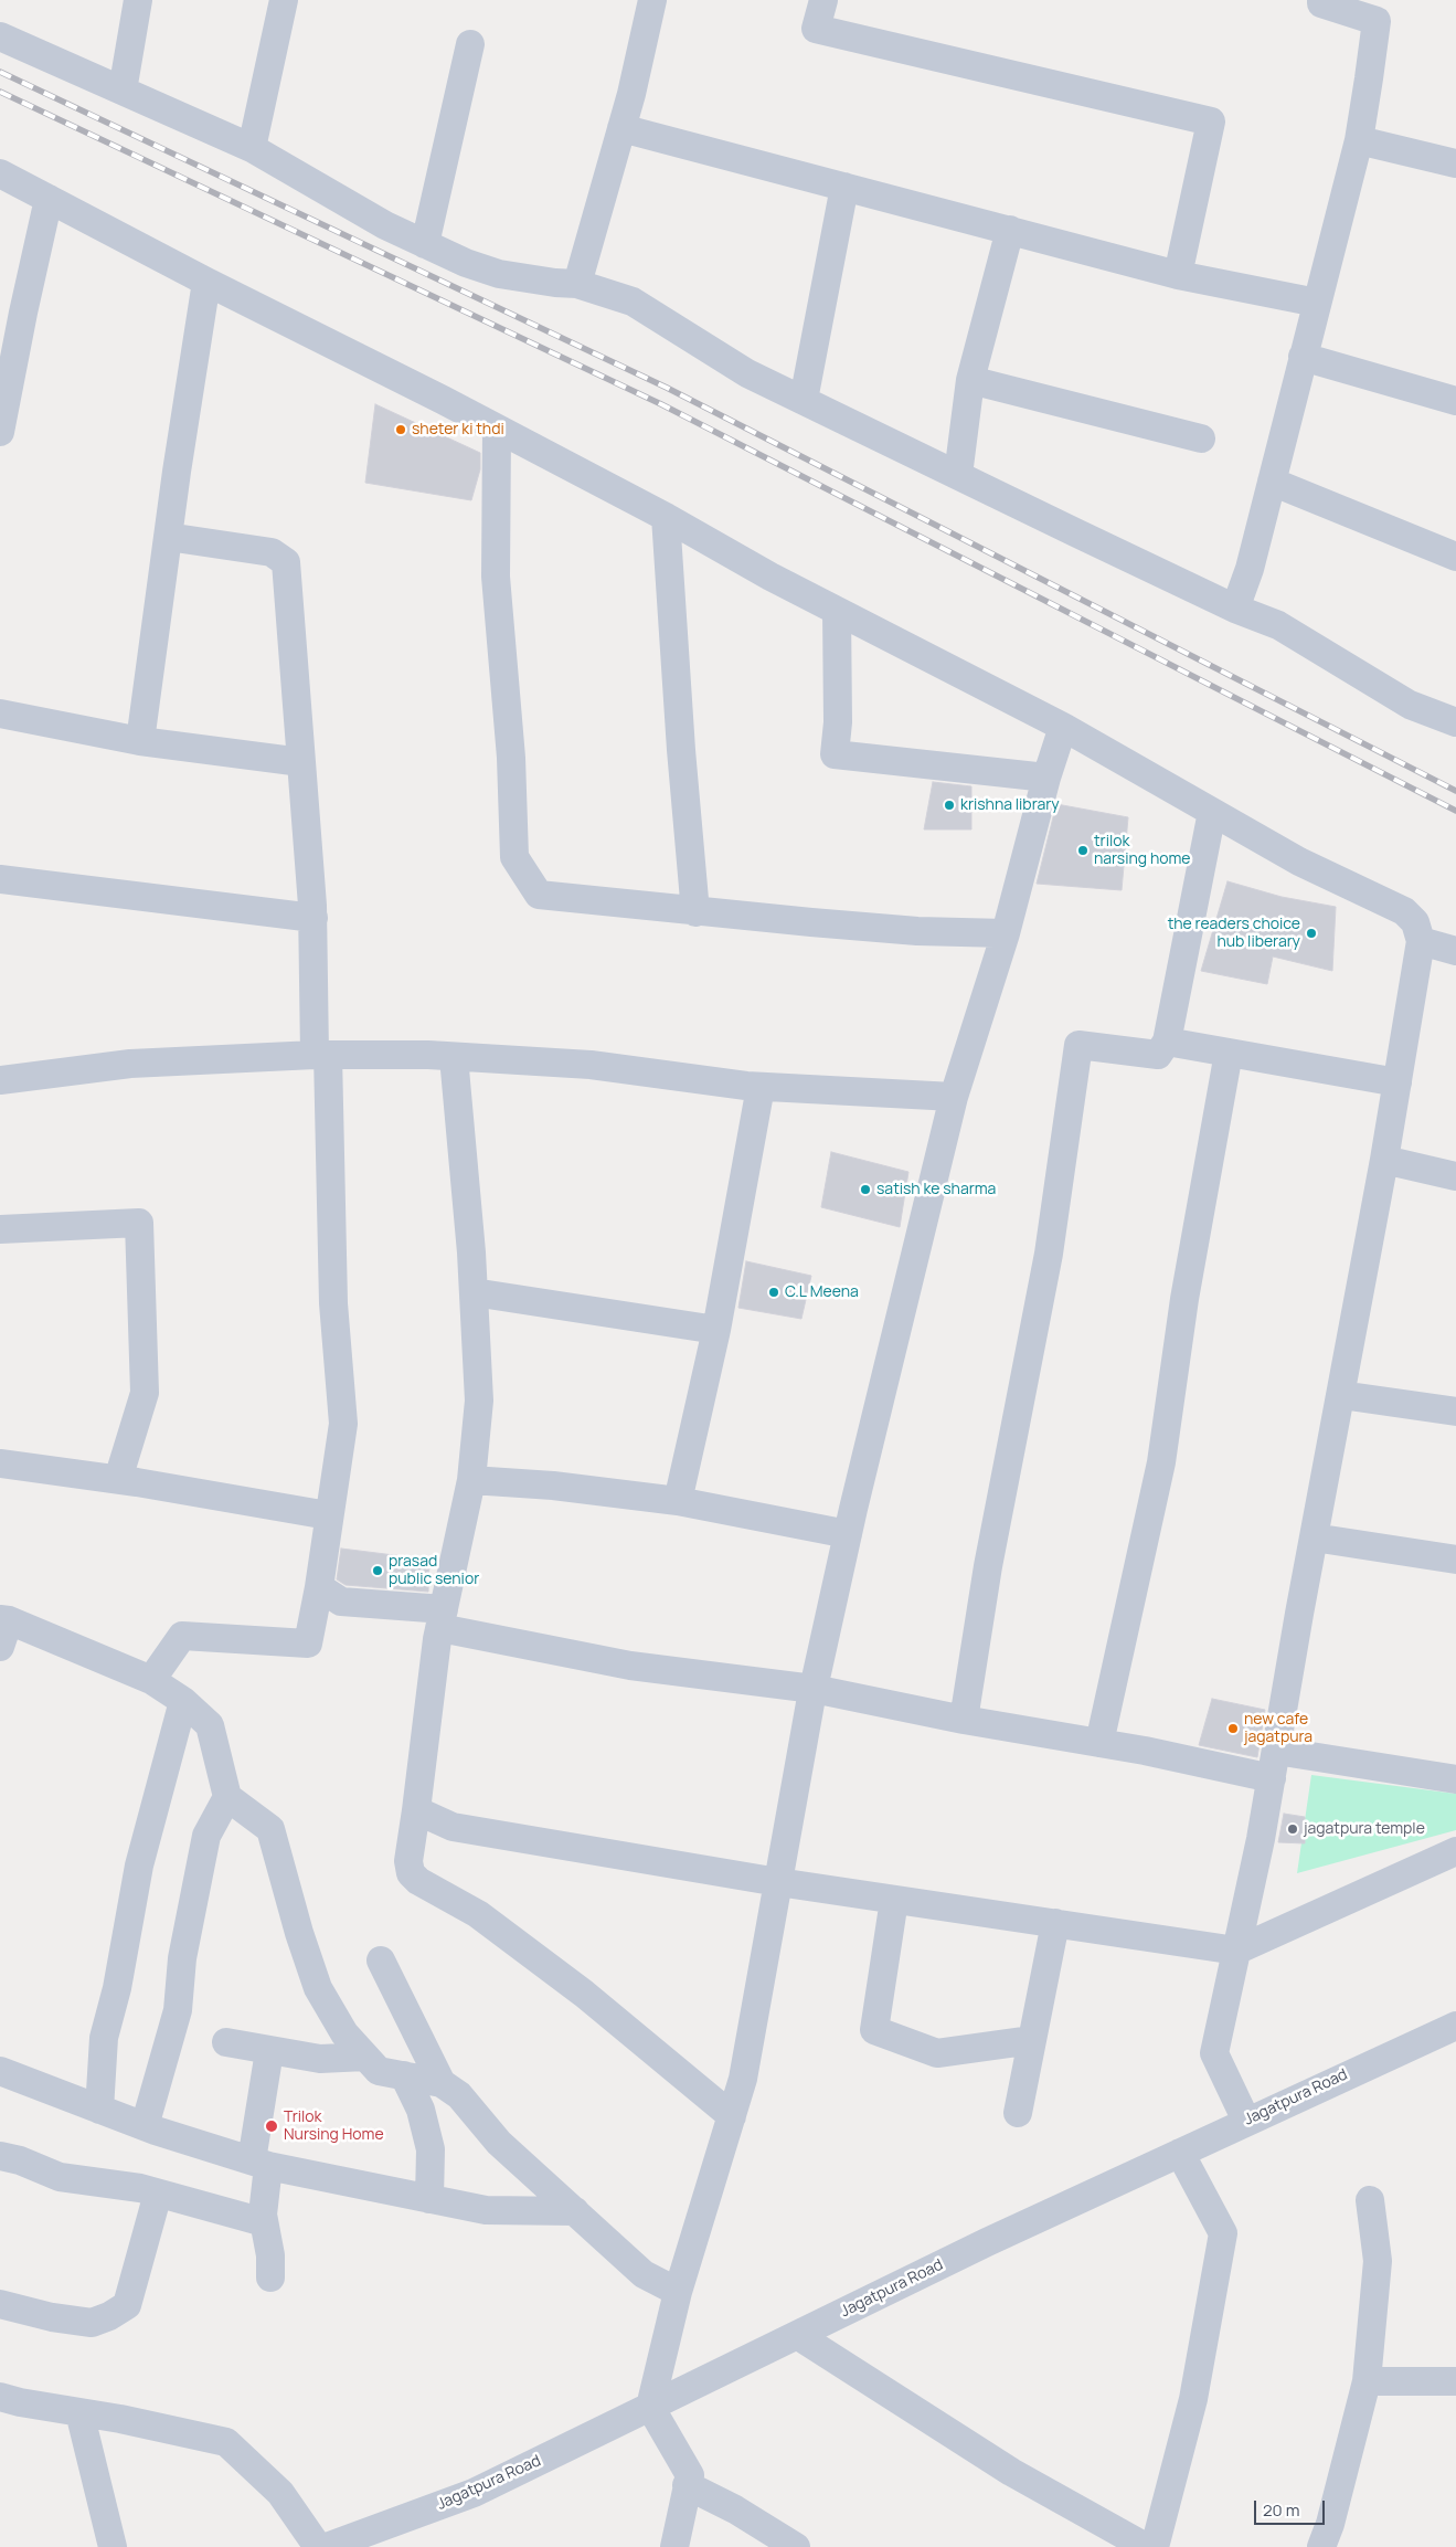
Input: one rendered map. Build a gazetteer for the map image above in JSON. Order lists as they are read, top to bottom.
{
  "streets": {
    "street": ["Jagatpura Road"]
  },
  "places": [
    "sheter ki thdi",
    "krishna library",
    "trilok narsing home",
    "the readers choice hub liberary",
    "satish ke sharma",
    "C.L Meena",
    "prasad public senior",
    "new cafe jagatpura",
    "jagatpura temple",
    "Trilok Nursing Home"
  ],
  "scale_bar": "20 m"
}
